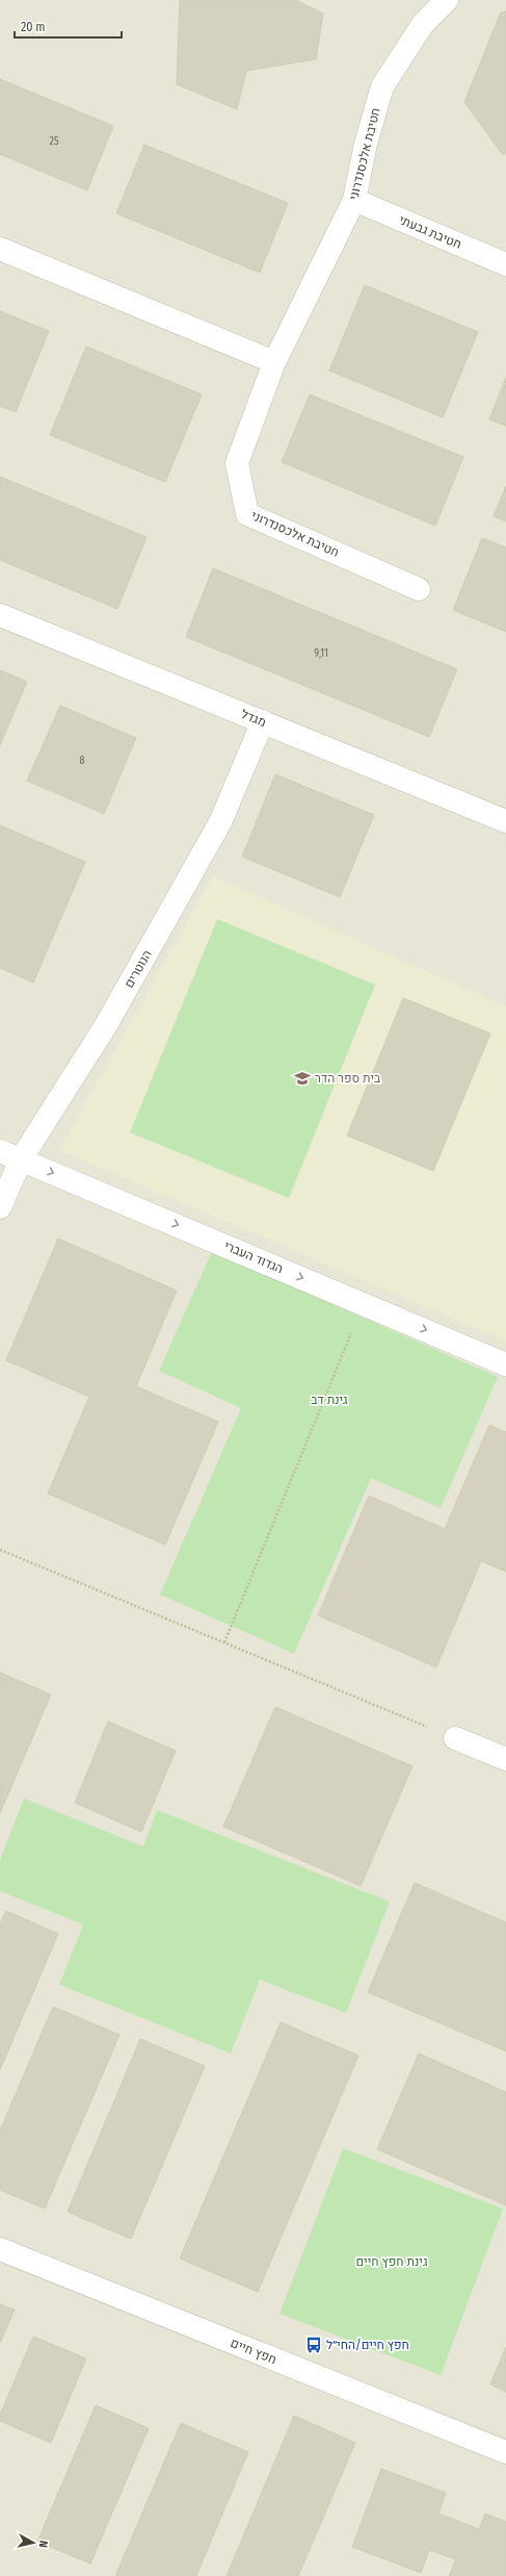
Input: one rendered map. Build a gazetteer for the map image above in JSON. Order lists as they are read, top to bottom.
{
  "streets": {
    "street": [
      "חטיבת אלכסנדרוני",
      "חטיבת גבעתי",
      "מגדל",
      "הנוטרים",
      "הגדוד העברי",
      "חפץ חיים"
    ]
  },
  "crossings": [
    ["חטיבת אלכסנדרוני", "חטיבת גבעתי"],
    ["מגדל", "הנוטרים"],
    ["הנוטרים", "הגדוד העברי"]
  ],
  "one_way": ["הגדוד העברי"],
  "parks": ["גינת דב", "גינת חפץ חיים"],
  "places": {
    "school or university": ["בית ספר הדר"],
    "bus stop": ["חפץ חיים/החי״ל"]
  },
  "house_numbers": ["25", "9,11", "8"],
  "scale_bar": "20 m",
  "north": "right"
}
